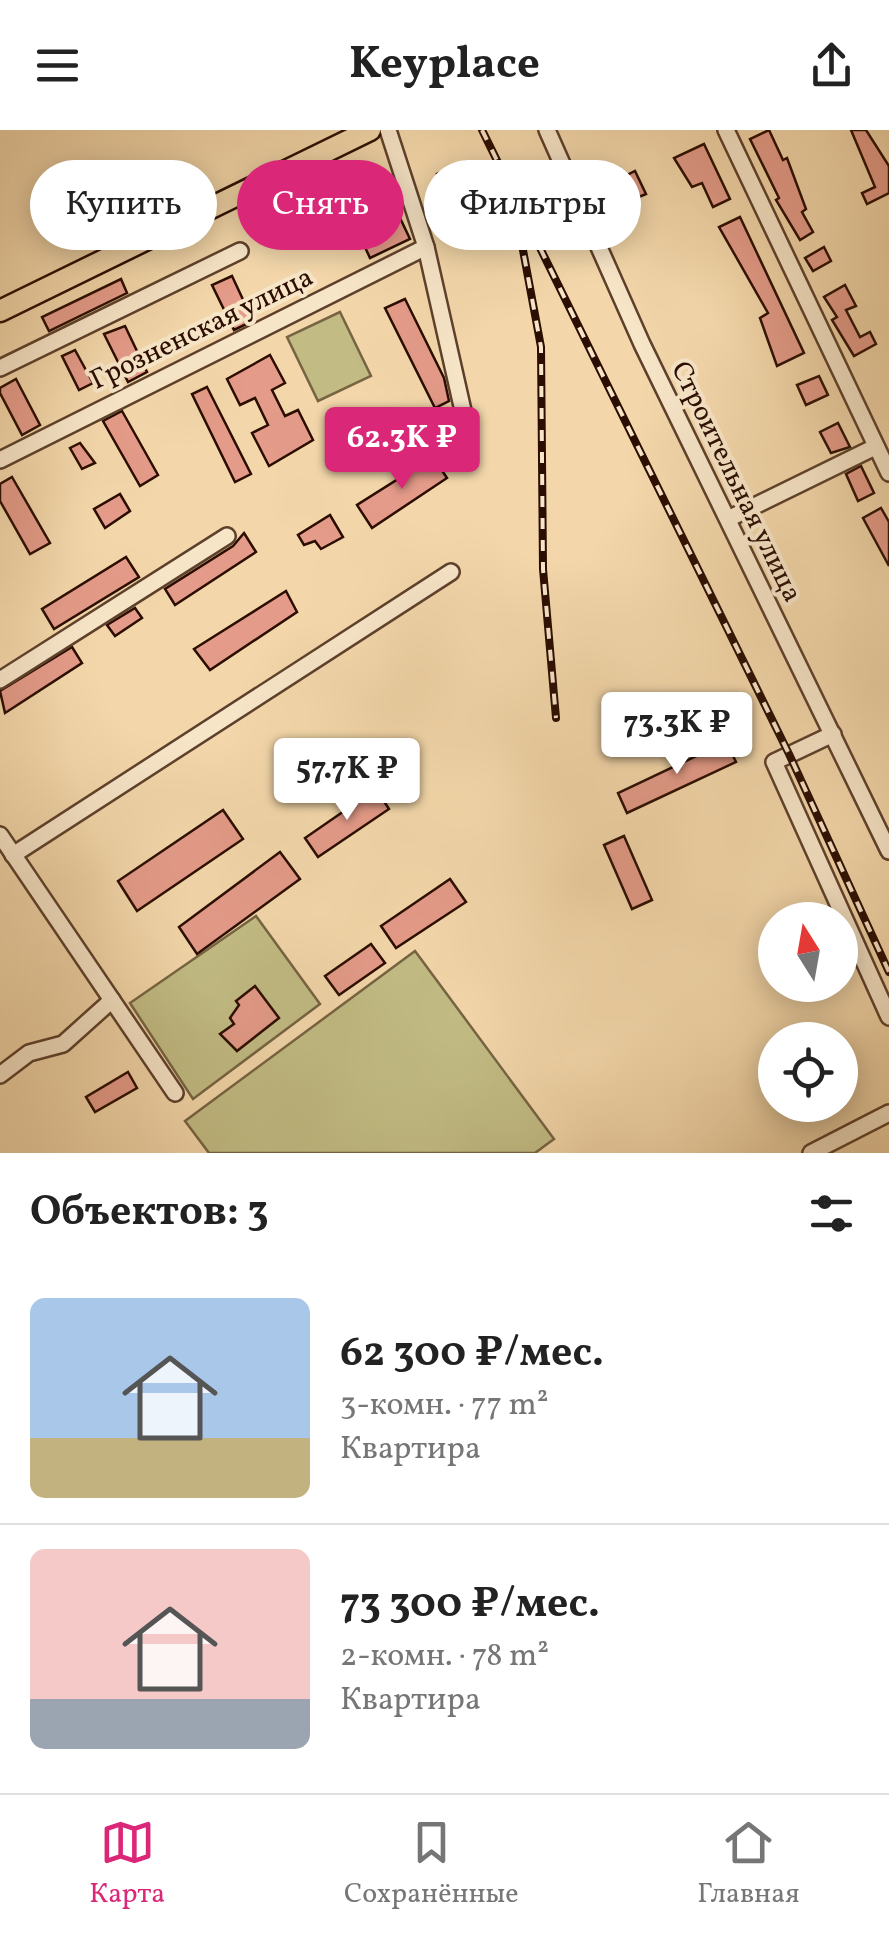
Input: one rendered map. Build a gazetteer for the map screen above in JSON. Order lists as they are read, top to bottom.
{
  "streets": {
    "street": ["Грозненская улица", "Строительная улица"]
  },
  "north": "top",
  "page": {
    "header": "Keyplace",
    "chip": ["Купить", "Снять", "Фильтры"],
    "price": ["62.3K ₽", "73.3K ₽", "57.7K ₽"],
    "heading": "Объектов: 3",
    "list": [
      {
        "name": "62 300 ₽/мес.",
        "note": "3-комн. · 77 m² · Квартира"
      },
      {
        "name": "73 300 ₽/мес.",
        "note": "2-комн. · 78 m² · Квартира"
      }
    ],
    "tabs": ["Карта", "Сохранённые", "Главная"]
  }
}
